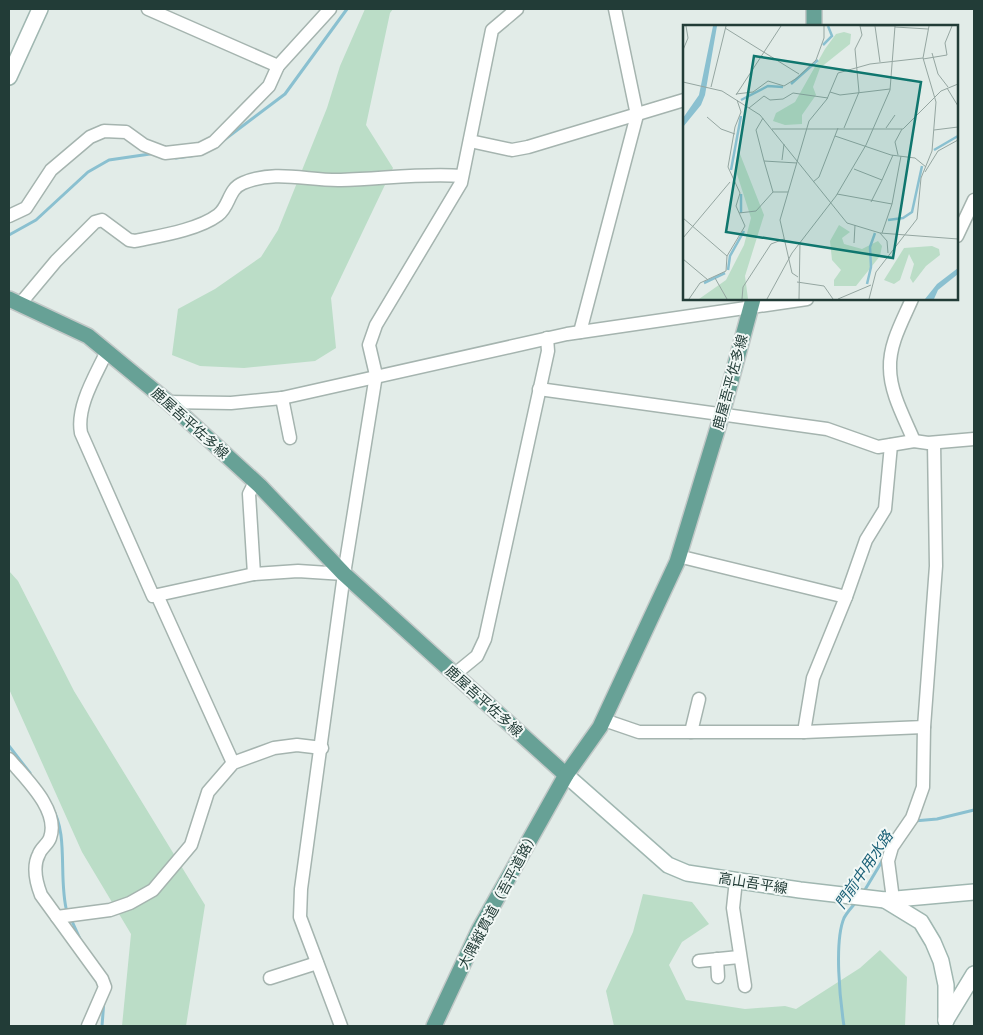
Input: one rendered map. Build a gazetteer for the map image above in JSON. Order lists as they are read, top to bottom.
{
  "streets": {
    "main road": ["鹿屋吾平佐多線", "高山吾平線", "大隅縦貫道（吾平道路）"]
  },
  "crossings": [
    ["鹿屋吾平佐多線", "高山吾平線"],
    ["鹿屋吾平佐多線", "大隅縦貫道（吾平道路）"],
    ["高山吾平線", "大隅縦貫道（吾平道路）"]
  ],
  "water": ["門前中用水路"]
}
